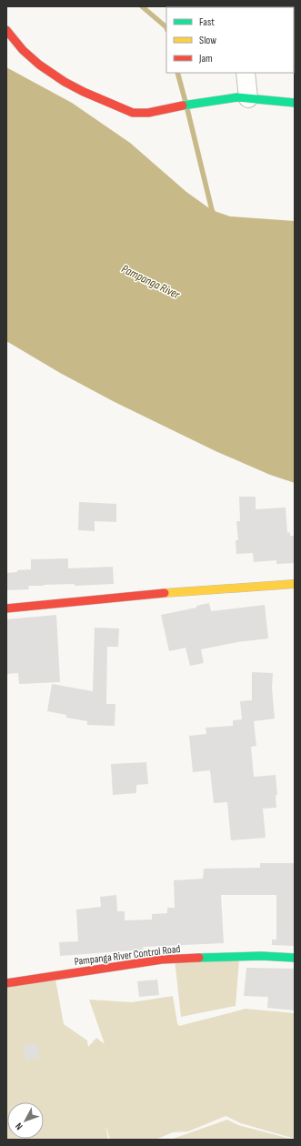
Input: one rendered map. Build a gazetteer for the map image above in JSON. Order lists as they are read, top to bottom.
{
  "streets": {
    "street": ["Pampanga River Control Road"]
  },
  "water": ["Pampanga River"],
  "legend": ["Fast", "Slow", "Jam"],
  "north": "bottom left"
}
